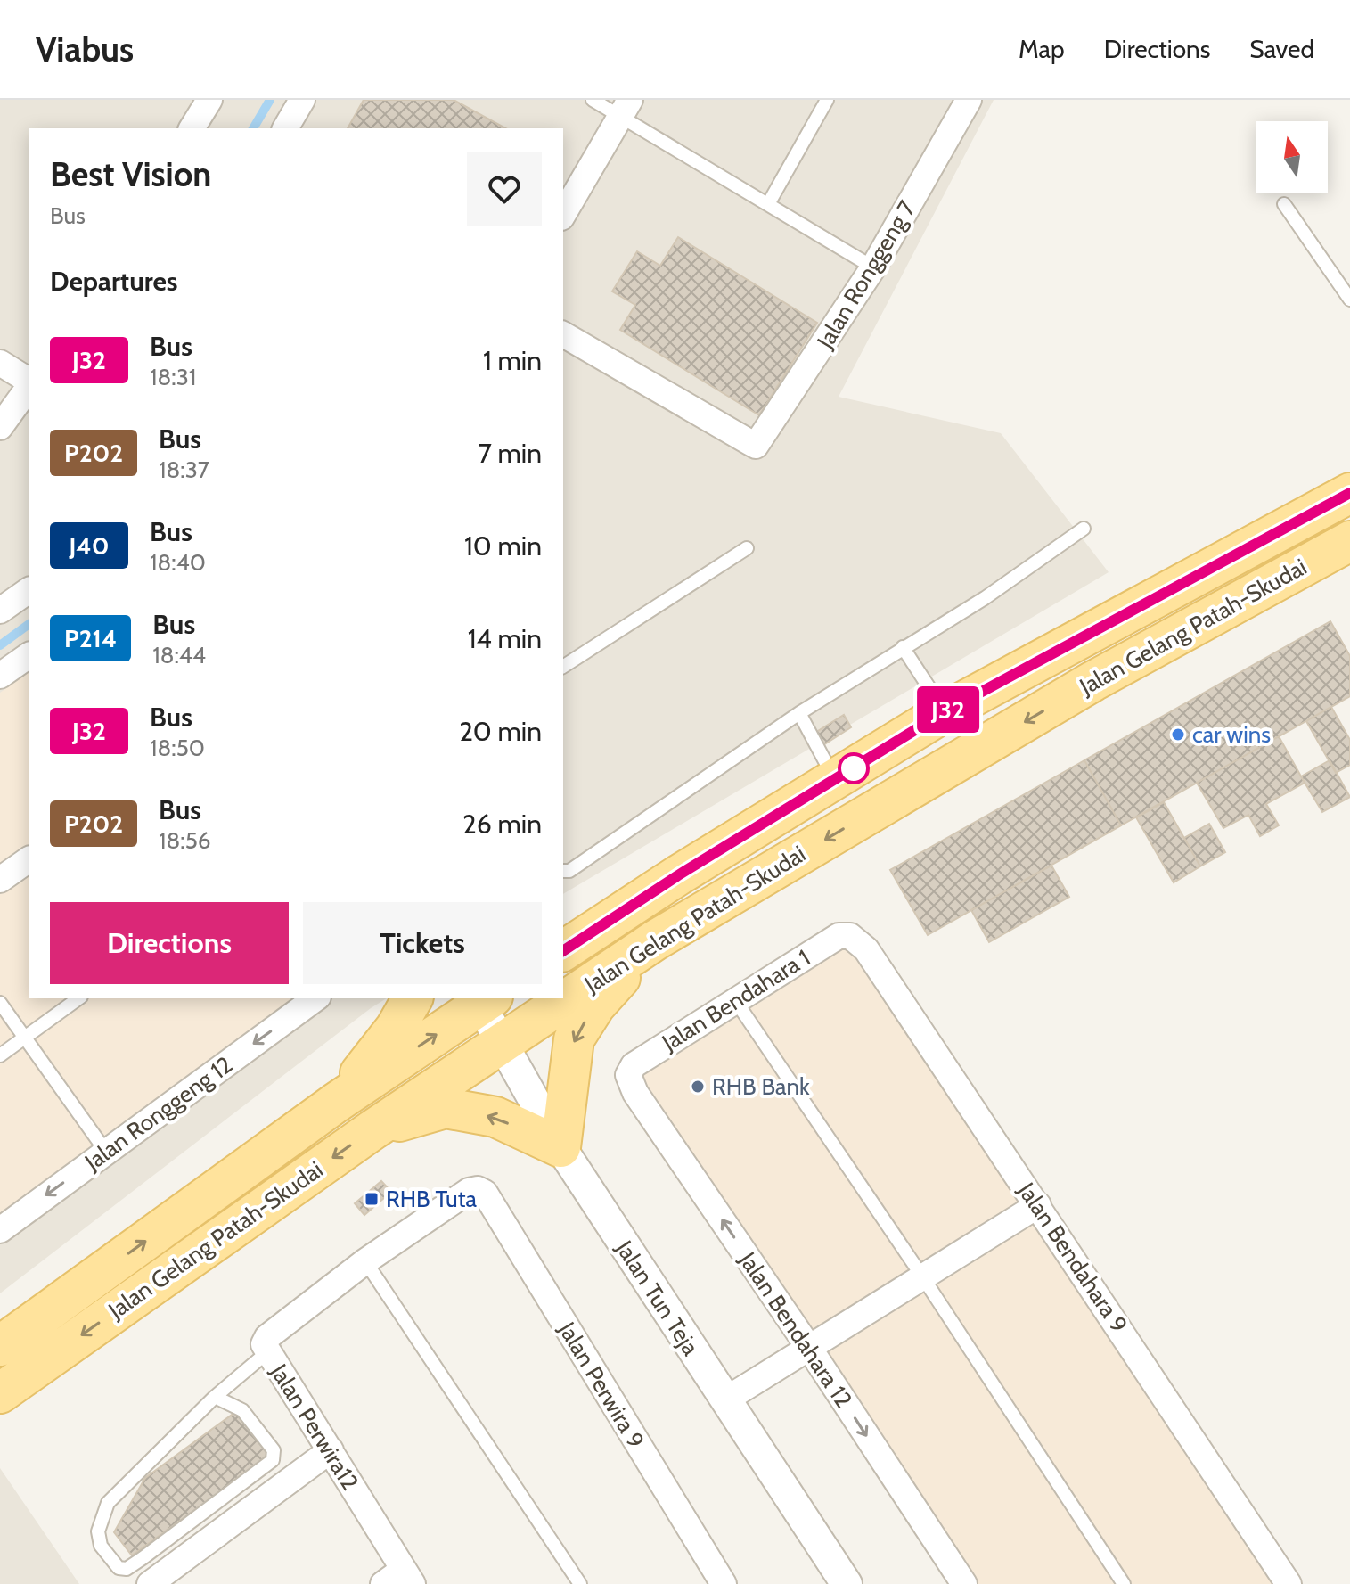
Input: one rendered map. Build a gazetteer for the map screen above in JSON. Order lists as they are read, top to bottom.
{
  "streets": {
    "main road": ["Jalan Gelang Patah-Skudai"],
    "street": [
      "Jalan Ronggeng 7",
      "Jalan Bendahara 1",
      "Jalan Ronggeng 12",
      "Jalan Bendahara 9",
      "Jalan Tun Teja",
      "Jalan Bendahara 12",
      "Jalan Perwira 9",
      "Jalan Perwira12"
    ]
  },
  "crossings": [
    ["Jalan Gelang Patah-Skudai", "Jalan Tun Teja"],
    ["Jalan Bendahara 1", "Jalan Bendahara 9"],
    ["Jalan Bendahara 1", "Jalan Bendahara 12"],
    ["Jalan Perwira 9", "Jalan Perwira12"]
  ],
  "one_way": ["Jalan Ronggeng 12"],
  "places": {
    "other": ["car wins", "RHB Bank"],
    "transit": ["RHB Tuta"]
  },
  "lines": ["bus line J32"],
  "north": "top",
  "page": {
    "header": "Viabus",
    "nav": ["Map", "Directions", "Saved"],
    "on_map": "J32",
    "heading": [
      ["Best Vision", "Bus"],
      "Departures"
    ],
    "list": [
      {
        "mark": "J32",
        "name": "Bus",
        "note": "18:31",
        "value": "1 min"
      },
      {
        "mark": "P202",
        "name": "Bus",
        "note": "18:37",
        "value": "7 min"
      },
      {
        "mark": "J40",
        "name": "Bus",
        "note": "18:40",
        "value": "10 min"
      },
      {
        "mark": "P214",
        "name": "Bus",
        "note": "18:44",
        "value": "14 min"
      },
      {
        "mark": "J32",
        "name": "Bus",
        "note": "18:50",
        "value": "20 min"
      },
      {
        "mark": "P202",
        "name": "Bus",
        "note": "18:56",
        "value": "26 min"
      }
    ],
    "buttons": ["Directions", "Tickets"]
  }
}
